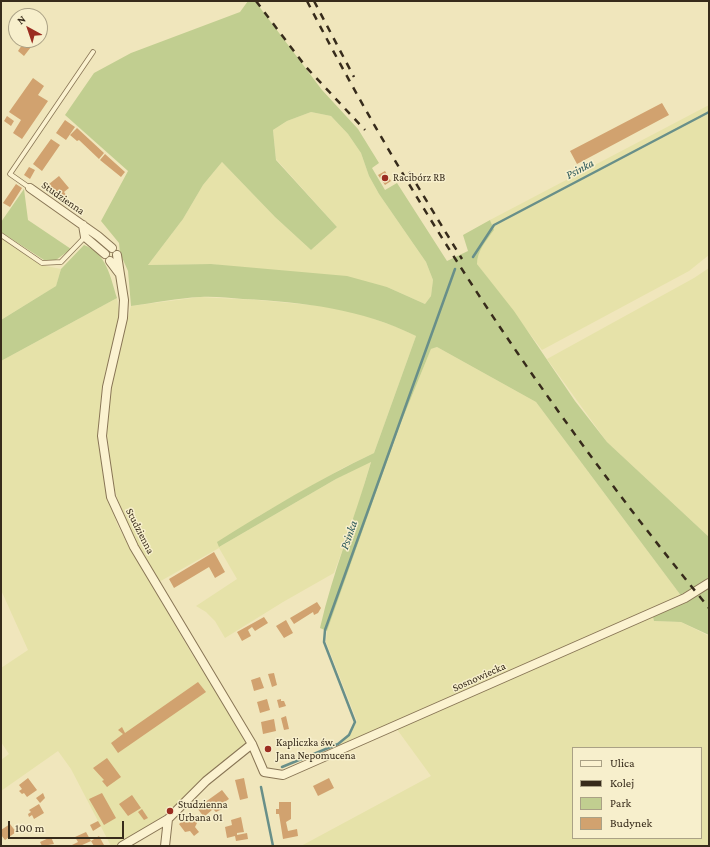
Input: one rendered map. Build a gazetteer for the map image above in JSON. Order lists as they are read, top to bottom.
{
  "streets": {
    "street": ["Studzienna", "Sosnowiecka"]
  },
  "crossings": [
    ["Studzienna", "Sosnowiecka"]
  ],
  "water": ["Psinka"],
  "places": ["Racibórz RB", "Kapliczka św. Jana Nepomucena", "Studzienna Urbana 01"],
  "legend": [
    "Ulica",
    "Kolej",
    "Park",
    "Budynek"
  ],
  "scale_bar": "100 m",
  "north": "top left"
}
